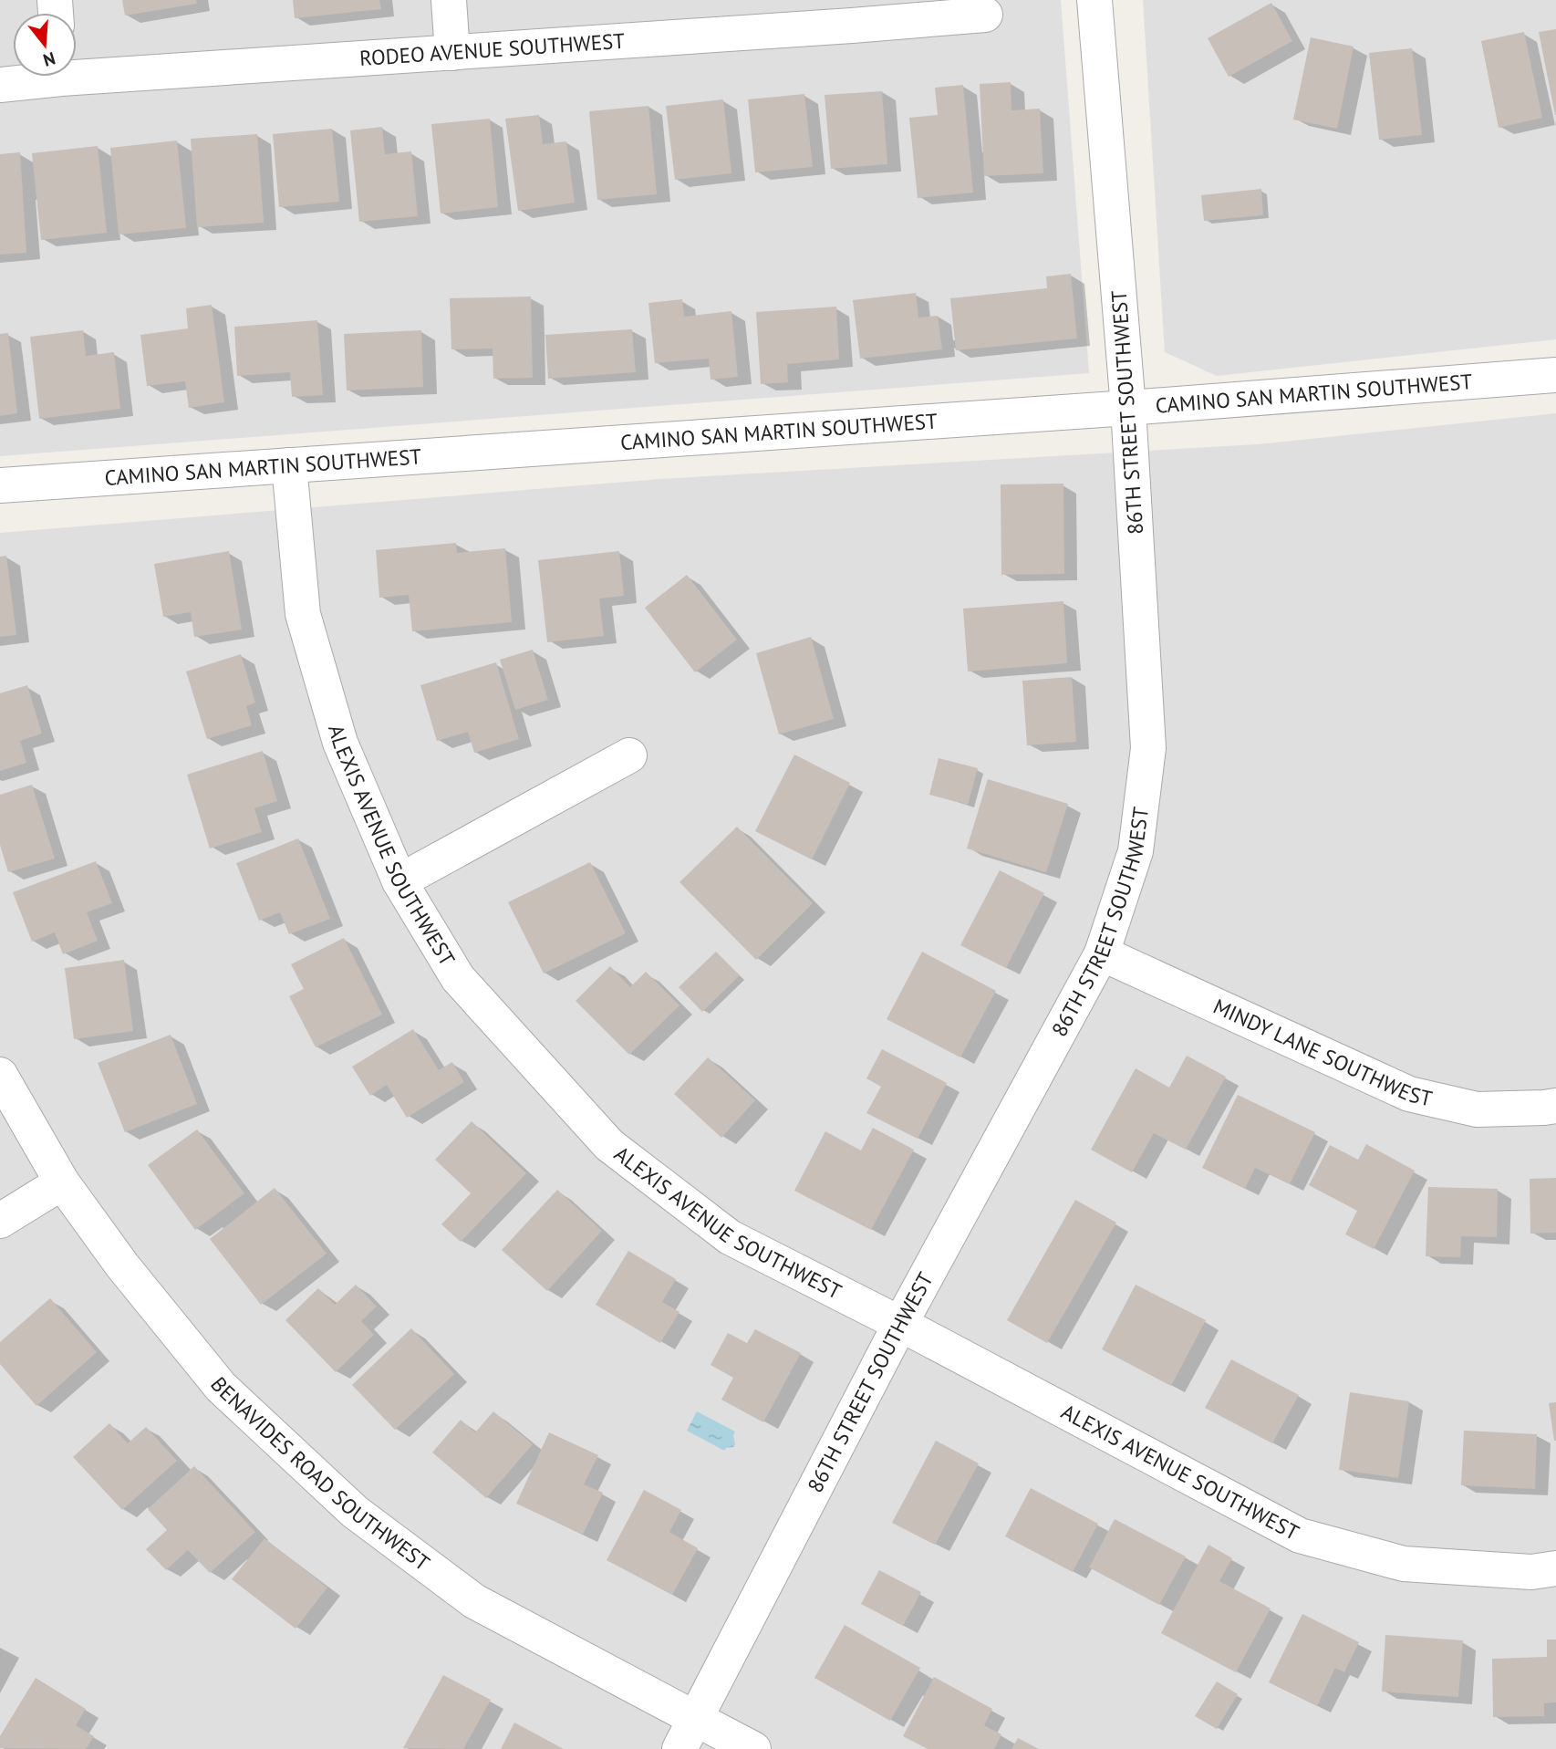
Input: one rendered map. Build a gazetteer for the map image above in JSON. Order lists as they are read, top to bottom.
{
  "streets": {
    "street": [
      "RODEO AVENUE SOUTHWEST",
      "CAMINO SAN MARTIN SOUTHWEST",
      "86TH STREET SOUTHWEST",
      "ALEXIS AVENUE SOUTHWEST",
      "MINDY LANE SOUTHWEST",
      "BENAVIDES ROAD SOUTHWEST"
    ]
  },
  "crossings": [
    ["CAMINO SAN MARTIN SOUTHWEST", "86TH STREET SOUTHWEST"],
    ["CAMINO SAN MARTIN SOUTHWEST", "ALEXIS AVENUE SOUTHWEST"],
    ["86TH STREET SOUTHWEST", "ALEXIS AVENUE SOUTHWEST"],
    ["86TH STREET SOUTHWEST", "MINDY LANE SOUTHWEST"],
    ["86TH STREET SOUTHWEST", "BENAVIDES ROAD SOUTHWEST"]
  ],
  "north": "bottom"
}
